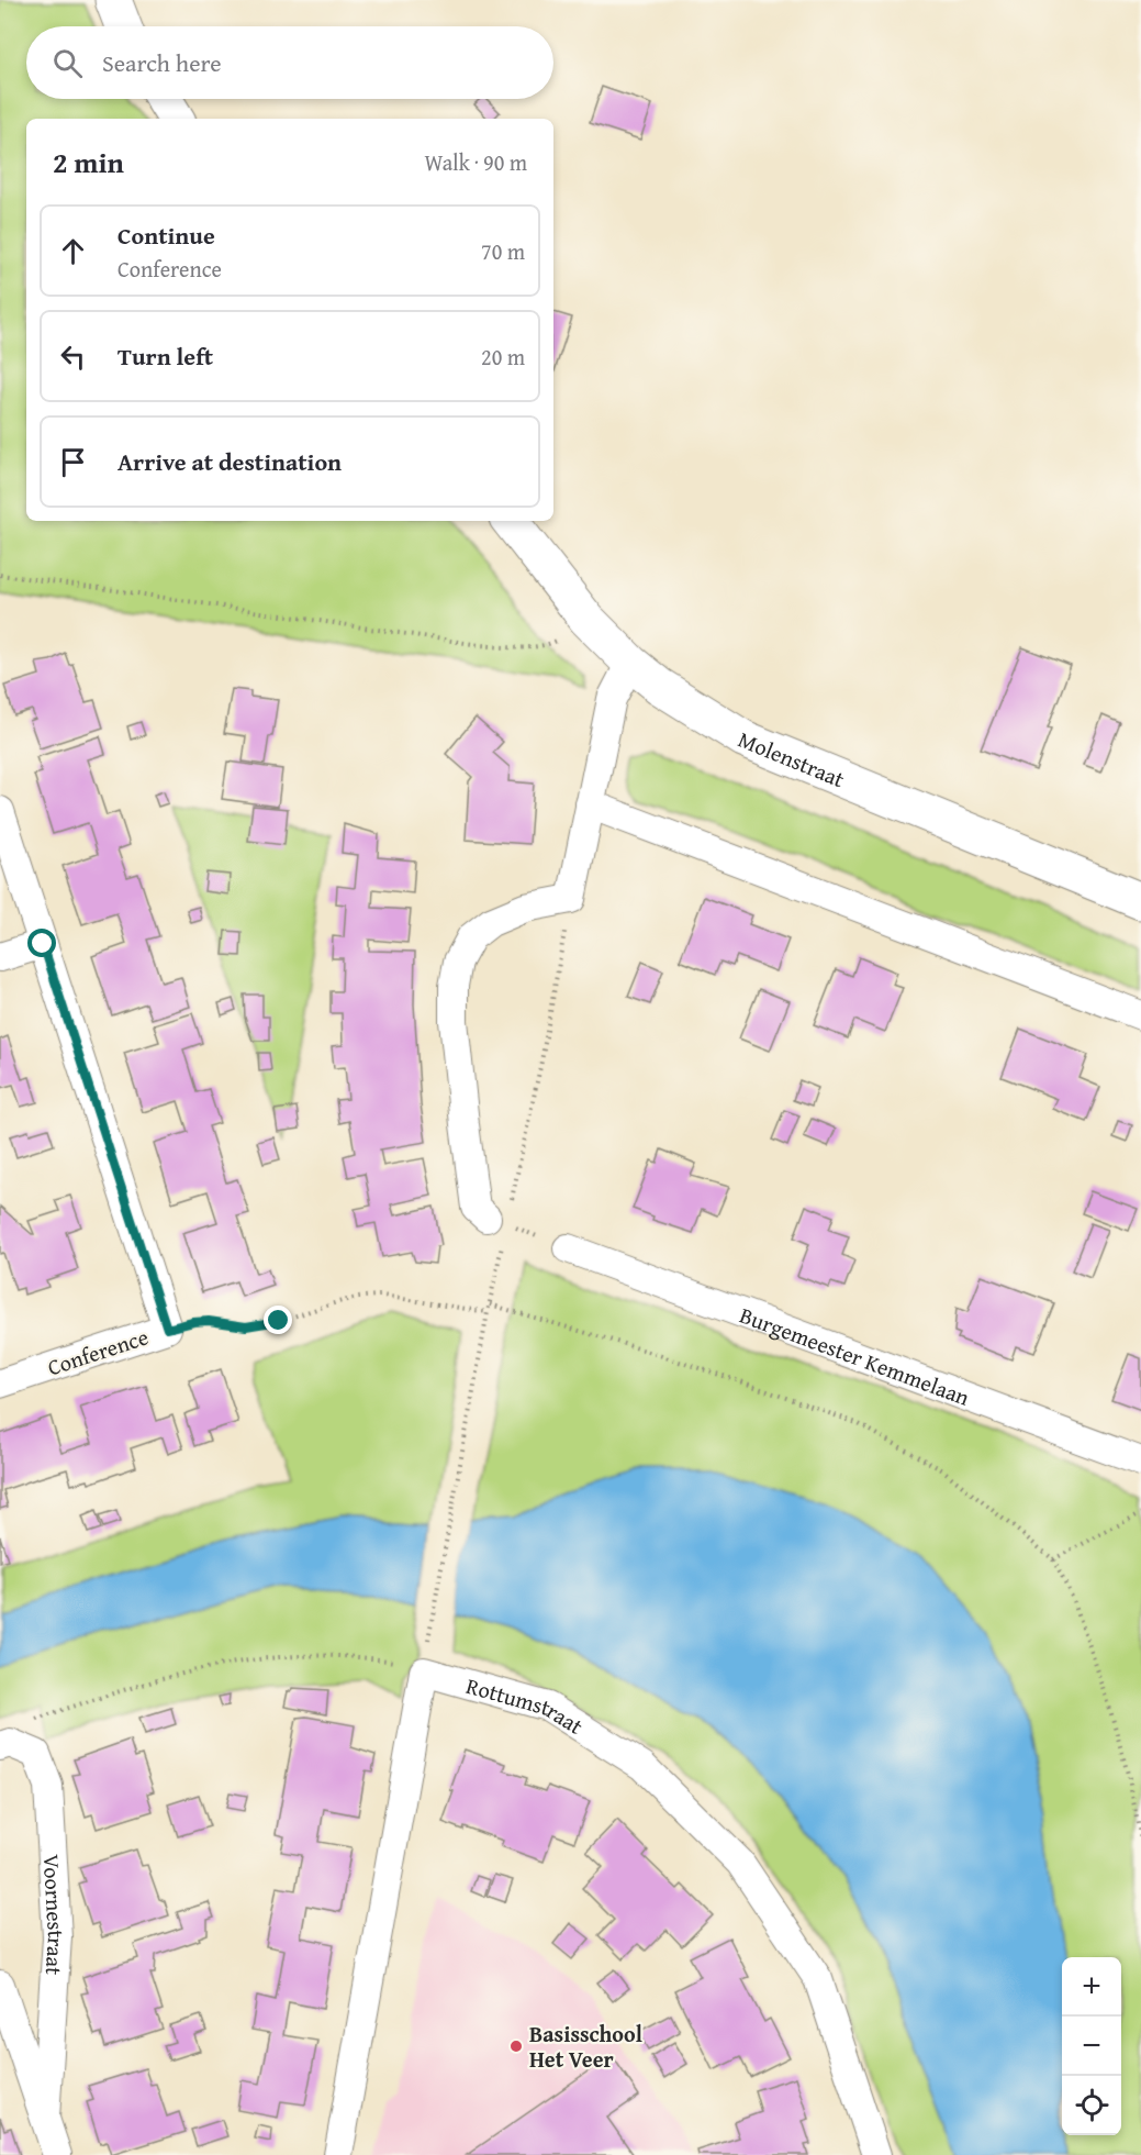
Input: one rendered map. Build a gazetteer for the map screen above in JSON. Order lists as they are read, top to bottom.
{
  "streets": {
    "street": [
      "Molenstraat",
      "Conference",
      "Burgemeester Kemmelaan",
      "Rottumstraat",
      "Voornestraat"
    ]
  },
  "places": ["Basisschool Het Veer"],
  "page": {
    "search": "Search here",
    "heading": ["2 min", "Walk · 90 m"],
    "list": [
      ["Continue", "Conference", "70 m"],
      ["Turn left", "20 m"],
      "Arrive at destination"
    ],
    "map_buttons": ["+", "−"]
  }
}
